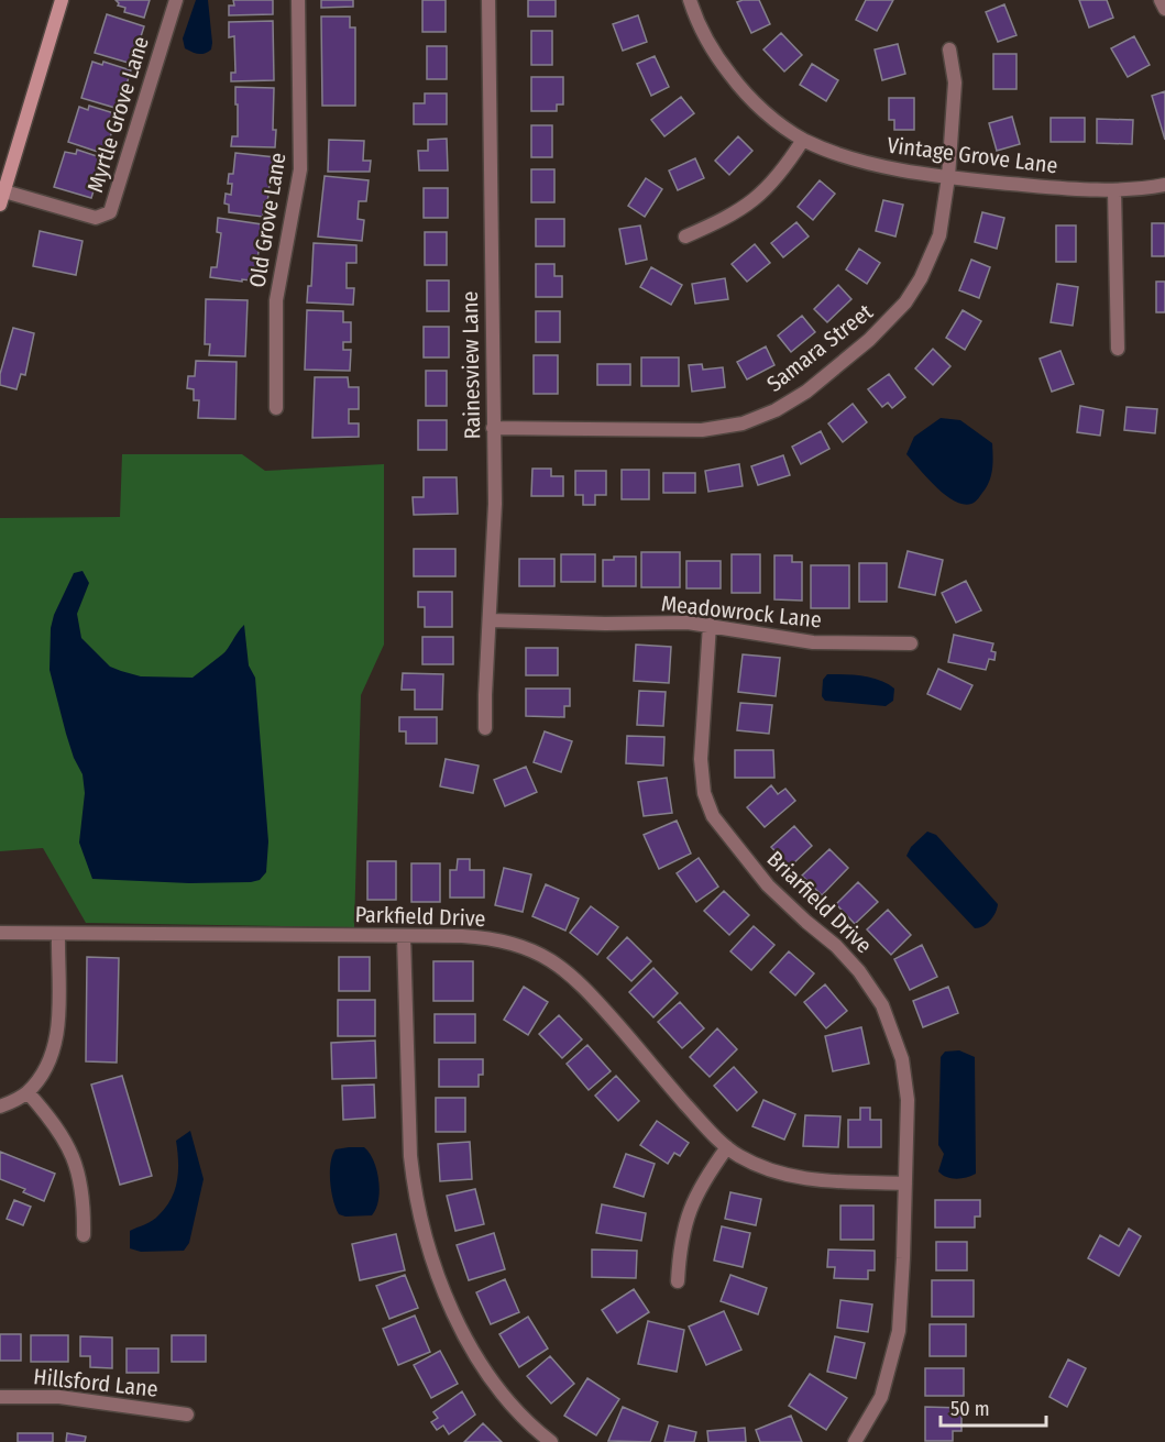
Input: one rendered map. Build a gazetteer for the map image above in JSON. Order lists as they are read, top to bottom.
{
  "streets": {
    "street": [
      "Myrtle Grove Lane",
      "Vintage Grove Lane",
      "Old Grove Lane",
      "Samara Street",
      "Rainesview Lane",
      "Meadowrock Lane",
      "Briarfield Drive",
      "Parkfield Drive",
      "Hillsford Lane"
    ]
  },
  "crossings": [
    ["Vintage Grove Lane", "Samara Street"],
    ["Samara Street", "Rainesview Lane"],
    ["Rainesview Lane", "Meadowrock Lane"],
    ["Meadowrock Lane", "Briarfield Drive"],
    ["Briarfield Drive", "Parkfield Drive"]
  ],
  "scale_bar": "50 m"
}
